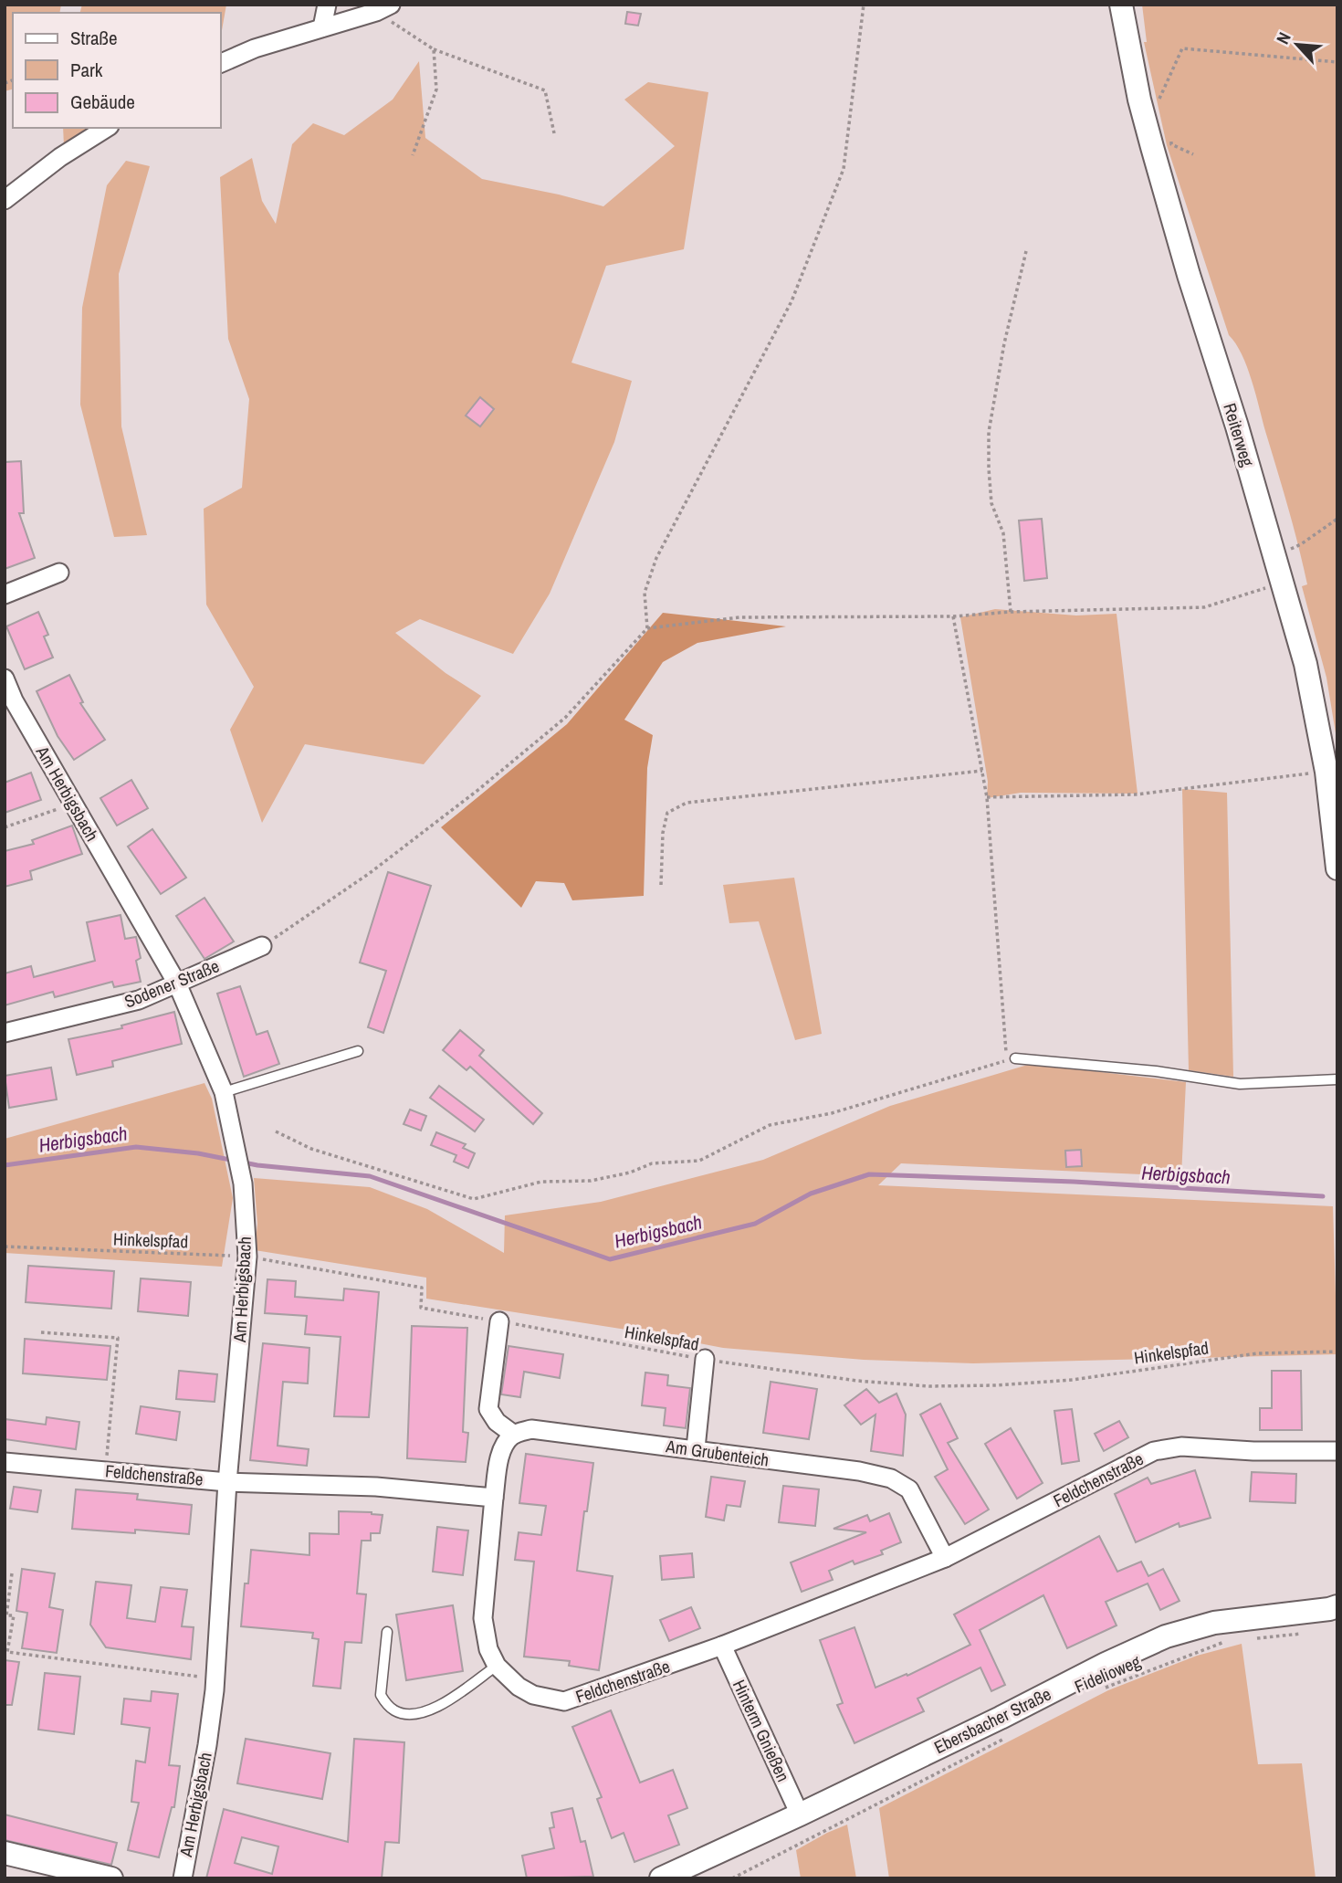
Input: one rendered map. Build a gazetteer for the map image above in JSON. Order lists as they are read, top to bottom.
{
  "streets": {
    "street": [
      "Reiterweg",
      "Am Herbigsbach",
      "Sodener Straße",
      "Am Grubenteich",
      "Feldchenstraße",
      "Ebersbacher Straße",
      "Hinterm Gnießen"
    ],
    "path": ["Hinkelspfad", "Fidelioweg"]
  },
  "crossings": [
    ["Am Herbigsbach", "Sodener Straße"],
    ["Am Herbigsbach", "Hinkelspfad"],
    ["Am Herbigsbach", "Feldchenstraße"],
    ["Am Grubenteich", "Feldchenstraße"],
    ["Feldchenstraße", "Hinterm Gnießen"],
    ["Ebersbacher Straße", "Hinterm Gnießen"]
  ],
  "water": ["Herbigsbach"],
  "legend": ["Straße", "Park", "Gebäude"],
  "north": "top left"
}
